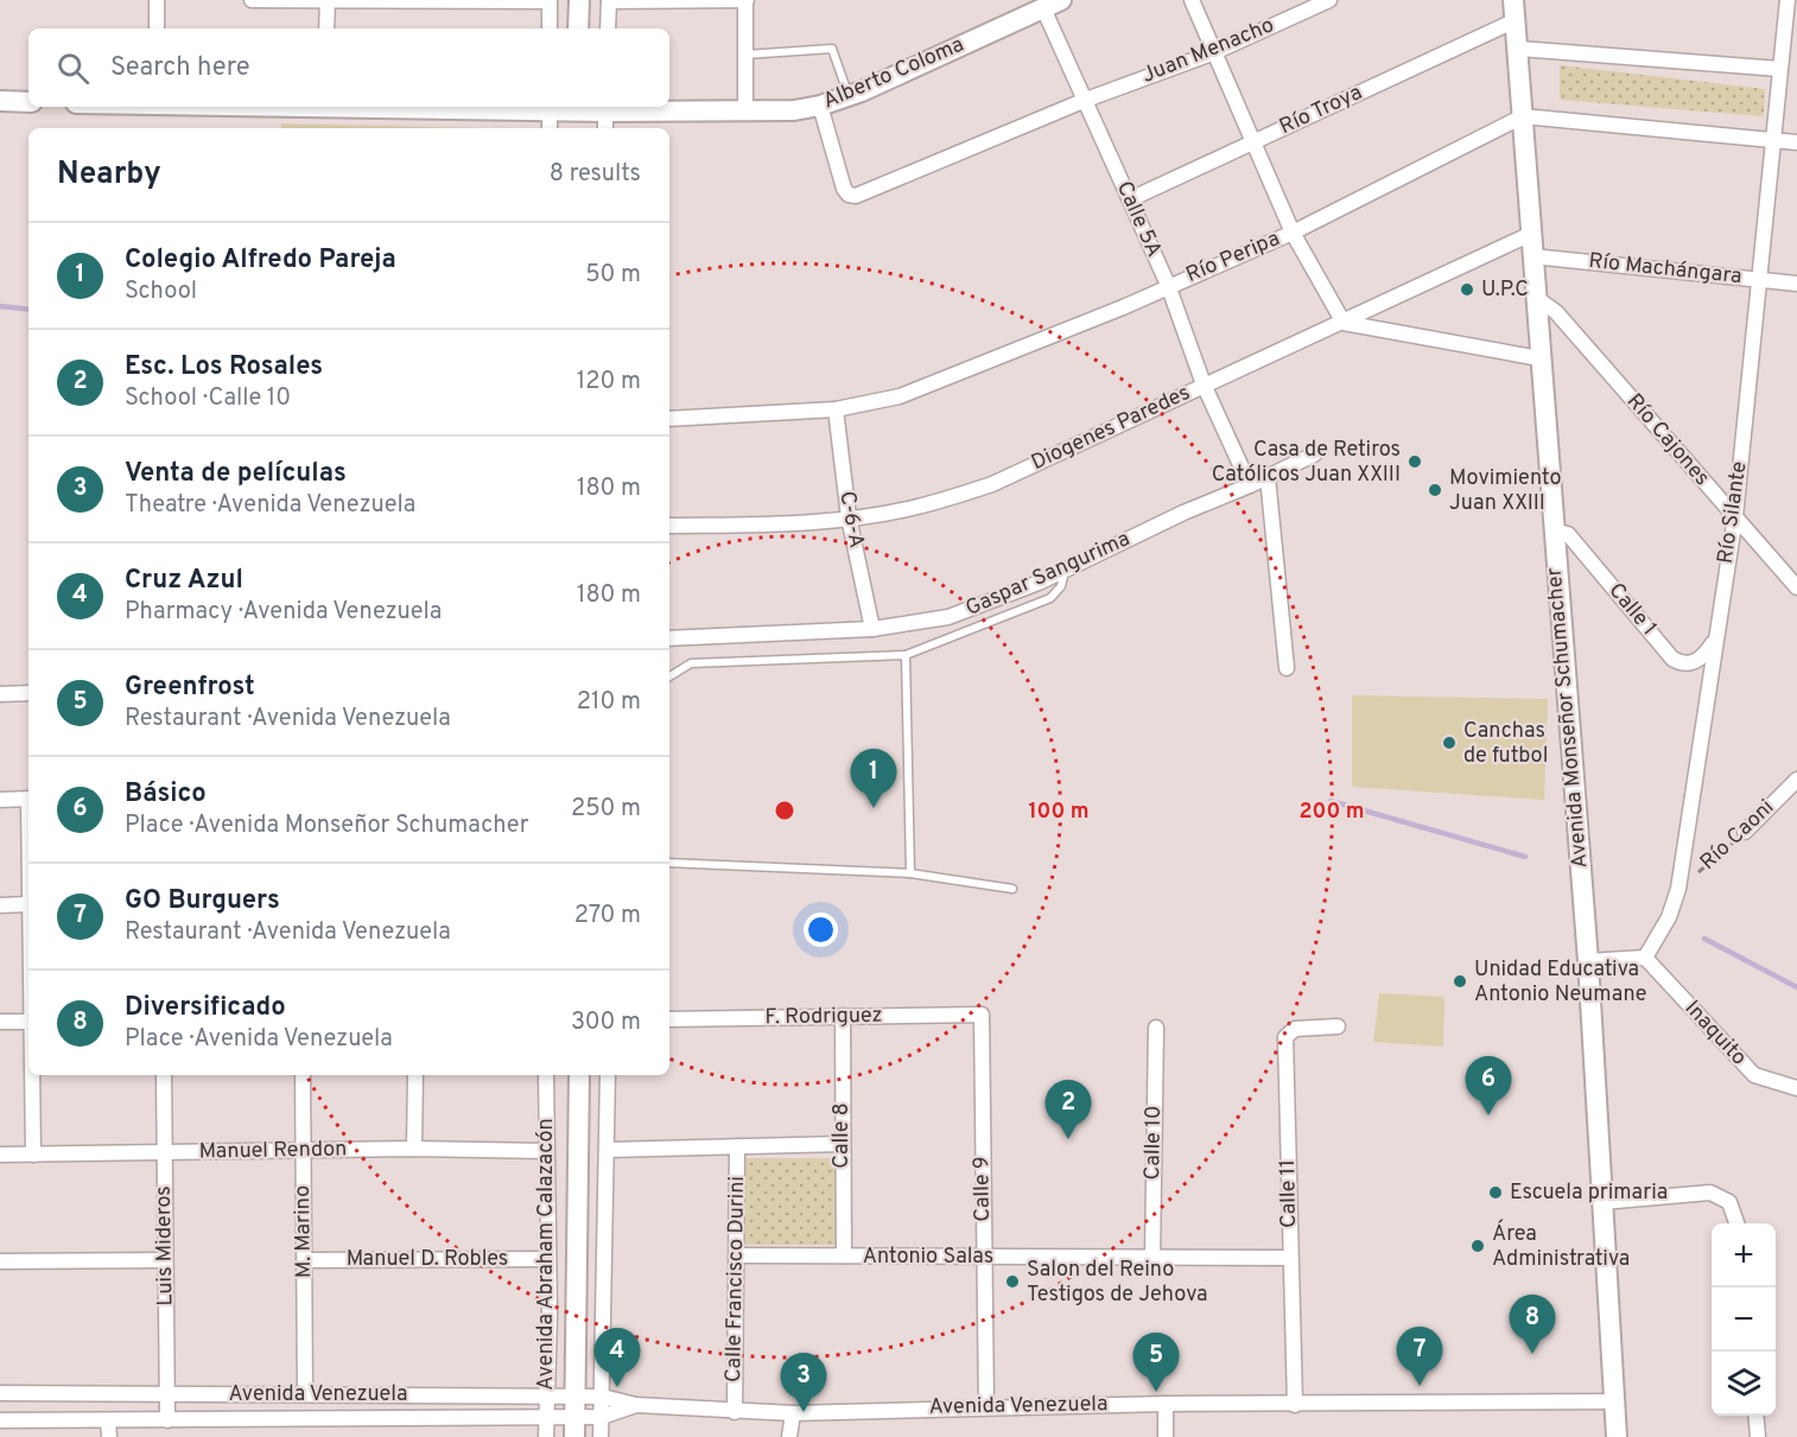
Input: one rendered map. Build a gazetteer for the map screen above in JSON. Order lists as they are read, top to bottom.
{
  "streets": {
    "street": [
      "Juan Menacho",
      "Alberto Coloma",
      "Río Troya",
      "Calle 5A",
      "Río Peripa",
      "Río Machángara",
      "Diogenes Paredes",
      "Río Cajones",
      "Río Silante",
      "C-6-A",
      "Gaspar Sangurima",
      "Calle 1",
      "Avenida Monseñor Schumacher",
      "Río Caoni",
      "F. Rodriguez",
      "Inaquito",
      "Calle 8",
      "Calle 10",
      "Manuel Rendon",
      "Calle 9",
      "Calle 11",
      "M. Marino",
      "Luis Mideros",
      "Avenida Abraham Calazacón",
      "Antonio Salas",
      "Manuel D. Robles",
      "Calle Francisco Durini",
      "Avenida Venezuela"
    ]
  },
  "crossings": [
    ["Juan Menacho", "Alberto Coloma"],
    ["Juan Menacho", "Calle 5A"],
    ["Alberto Coloma", "Calle 5A"],
    ["Río Troya", "Calle 5A"],
    ["Río Troya", "Avenida Monseñor Schumacher"],
    ["Calle 5A", "Río Peripa"],
    ["Calle 5A", "Diogenes Paredes"],
    ["Calle 5A", "Gaspar Sangurima"],
    ["Río Peripa", "C-6-A"],
    ["Río Peripa", "Avenida Monseñor Schumacher"],
    ["Río Machángara", "Río Silante"],
    ["Río Machángara", "Avenida Monseñor Schumacher"],
    ["Diogenes Paredes", "C-6-A"],
    ["Diogenes Paredes", "Avenida Monseñor Schumacher"],
    ["Río Cajones", "Río Silante"],
    ["Río Cajones", "Avenida Monseñor Schumacher"],
    ["Río Silante", "Calle 1"],
    ["Río Silante", "Río Caoni"],
    ["Río Silante", "Inaquito"],
    ["C-6-A", "Gaspar Sangurima"],
    ["Calle 1", "Avenida Monseñor Schumacher"],
    ["Avenida Monseñor Schumacher", "Avenida Venezuela"],
    ["F. Rodriguez", "Calle 8"],
    ["F. Rodriguez", "Calle 9"],
    ["Calle 8", "Antonio Salas"],
    ["Calle 10", "Antonio Salas"],
    ["Manuel Rendon", "M. Marino"],
    ["Manuel Rendon", "Luis Mideros"],
    ["Manuel Rendon", "Avenida Abraham Calazacón"],
    ["Calle 9", "Antonio Salas"],
    ["Calle 9", "Avenida Venezuela"],
    ["Calle 11", "Antonio Salas"],
    ["Calle 11", "Avenida Venezuela"],
    ["M. Marino", "Manuel D. Robles"],
    ["M. Marino", "Avenida Venezuela"],
    ["Luis Mideros", "Avenida Venezuela"],
    ["Avenida Abraham Calazacón", "Manuel D. Robles"],
    ["Avenida Abraham Calazacón", "Avenida Venezuela"],
    ["Antonio Salas", "Calle Francisco Durini"],
    ["Calle Francisco Durini", "Avenida Venezuela"]
  ],
  "places": [
    "U.P.C",
    "Casa de Retiros Católicos Juan XXIII",
    "Movimiento Juan XXIII",
    "Canchas de futbol",
    "Unidad Educativa Antonio Neumane",
    "Escuela primaria",
    "Área Administrativa",
    "Salon del Reino Testigos de Jehova"
  ],
  "page": {
    "search": "Search here",
    "heading": ["Nearby", "8 results"],
    "list": [
      {
        "mark": "1",
        "name": "Colegio Alfredo Pareja",
        "note": "School",
        "value": "50 m"
      },
      {
        "mark": "2",
        "name": "Esc. Los Rosales",
        "note": "School · Calle 10",
        "value": "120 m"
      },
      {
        "mark": "3",
        "name": "Venta de películas",
        "note": "Theatre · Avenida Venezuela",
        "value": "180 m"
      },
      {
        "mark": "4",
        "name": "Cruz Azul",
        "note": "Pharmacy · Avenida Venezuela",
        "value": "180 m"
      },
      {
        "mark": "5",
        "name": "Greenfrost",
        "note": "Restaurant · Avenida Venezuela",
        "value": "210 m"
      },
      {
        "mark": "6",
        "name": "Básico",
        "note": "Place · Avenida Monseñor Schumacher",
        "value": "250 m"
      },
      {
        "mark": "7",
        "name": "GO Burguers",
        "note": "Restaurant · Avenida Venezuela",
        "value": "270 m"
      },
      {
        "mark": "8",
        "name": "Diversificado",
        "note": "Place · Avenida Venezuela",
        "value": "300 m"
      }
    ],
    "pins": [
      "1",
      "6",
      "2",
      "8",
      "7",
      "4",
      "5",
      "3"
    ],
    "map_buttons": ["+", "−"]
  },
  "rings": ["100 m", "200 m"]
}
